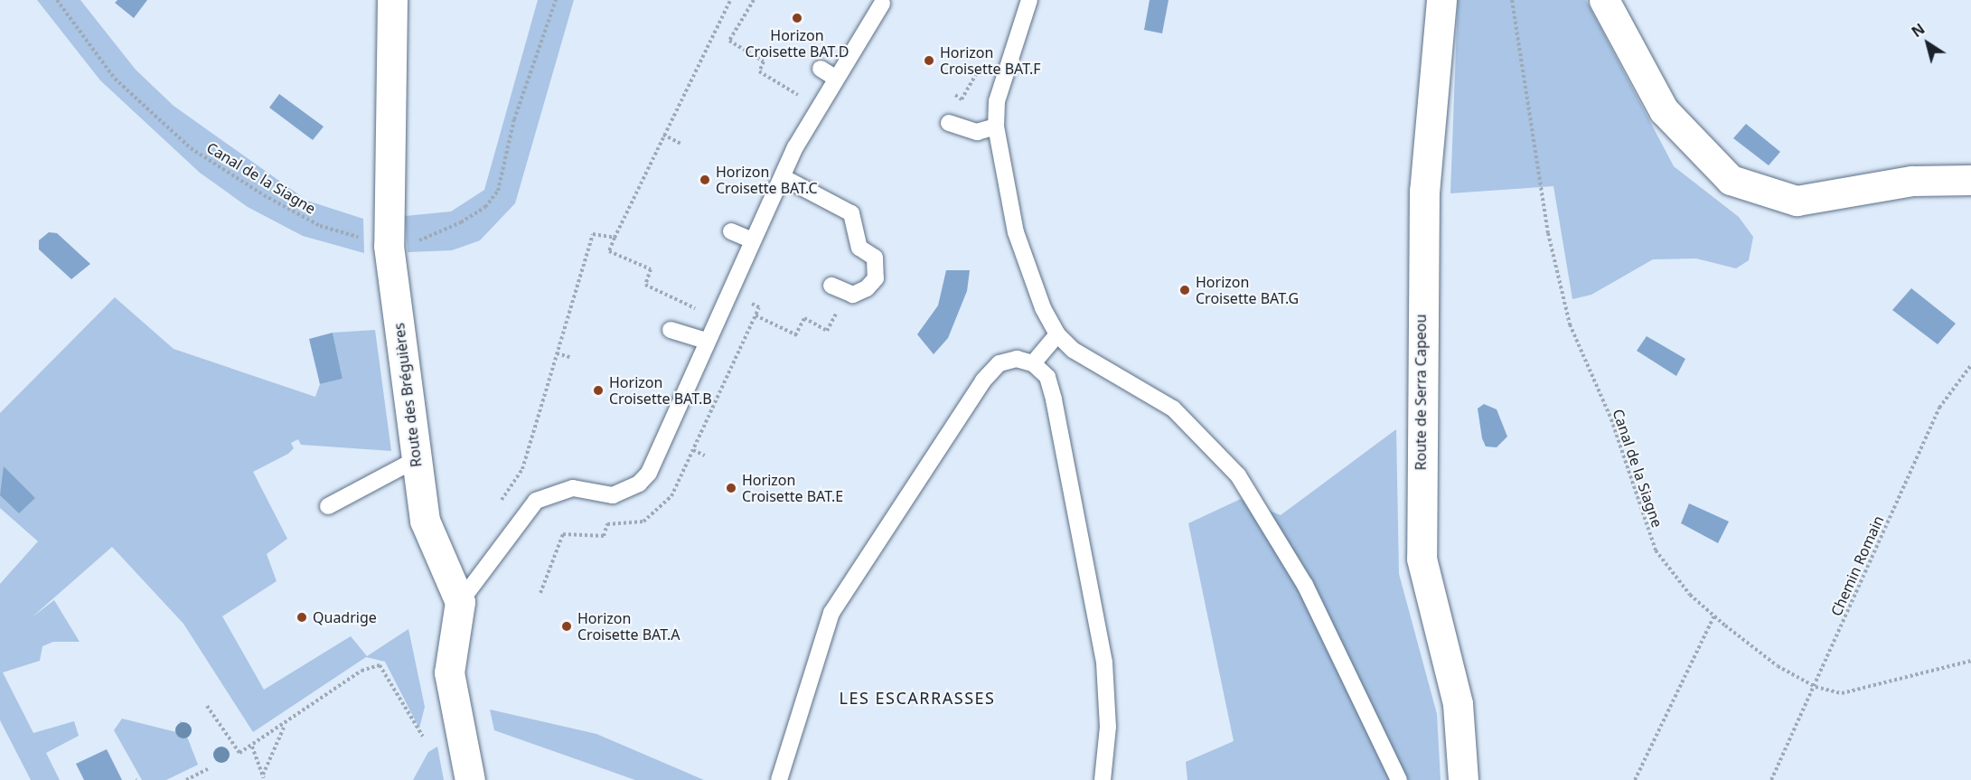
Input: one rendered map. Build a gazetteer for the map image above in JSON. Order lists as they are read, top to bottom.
{
  "streets": {
    "street": ["Route de Serra Capeou", "Route des Bréguières"],
    "path": ["Canal de la Siagne", "Chemin Romain"]
  },
  "crossings": [
    ["Canal de la Siagne", "Route des Bréguières"],
    ["Canal de la Siagne", "Chemin Romain"]
  ],
  "districts": ["LES ESCARRASSES"],
  "places": [
    "Horizon Croisette BAT.D",
    "Horizon Croisette BAT.F",
    "Horizon Croisette BAT.C",
    "Horizon Croisette BAT.G",
    "Horizon Croisette BAT.B",
    "Horizon Croisette BAT.E",
    "Quadrige",
    "Horizon Croisette BAT.A"
  ],
  "north": "top left"
}
